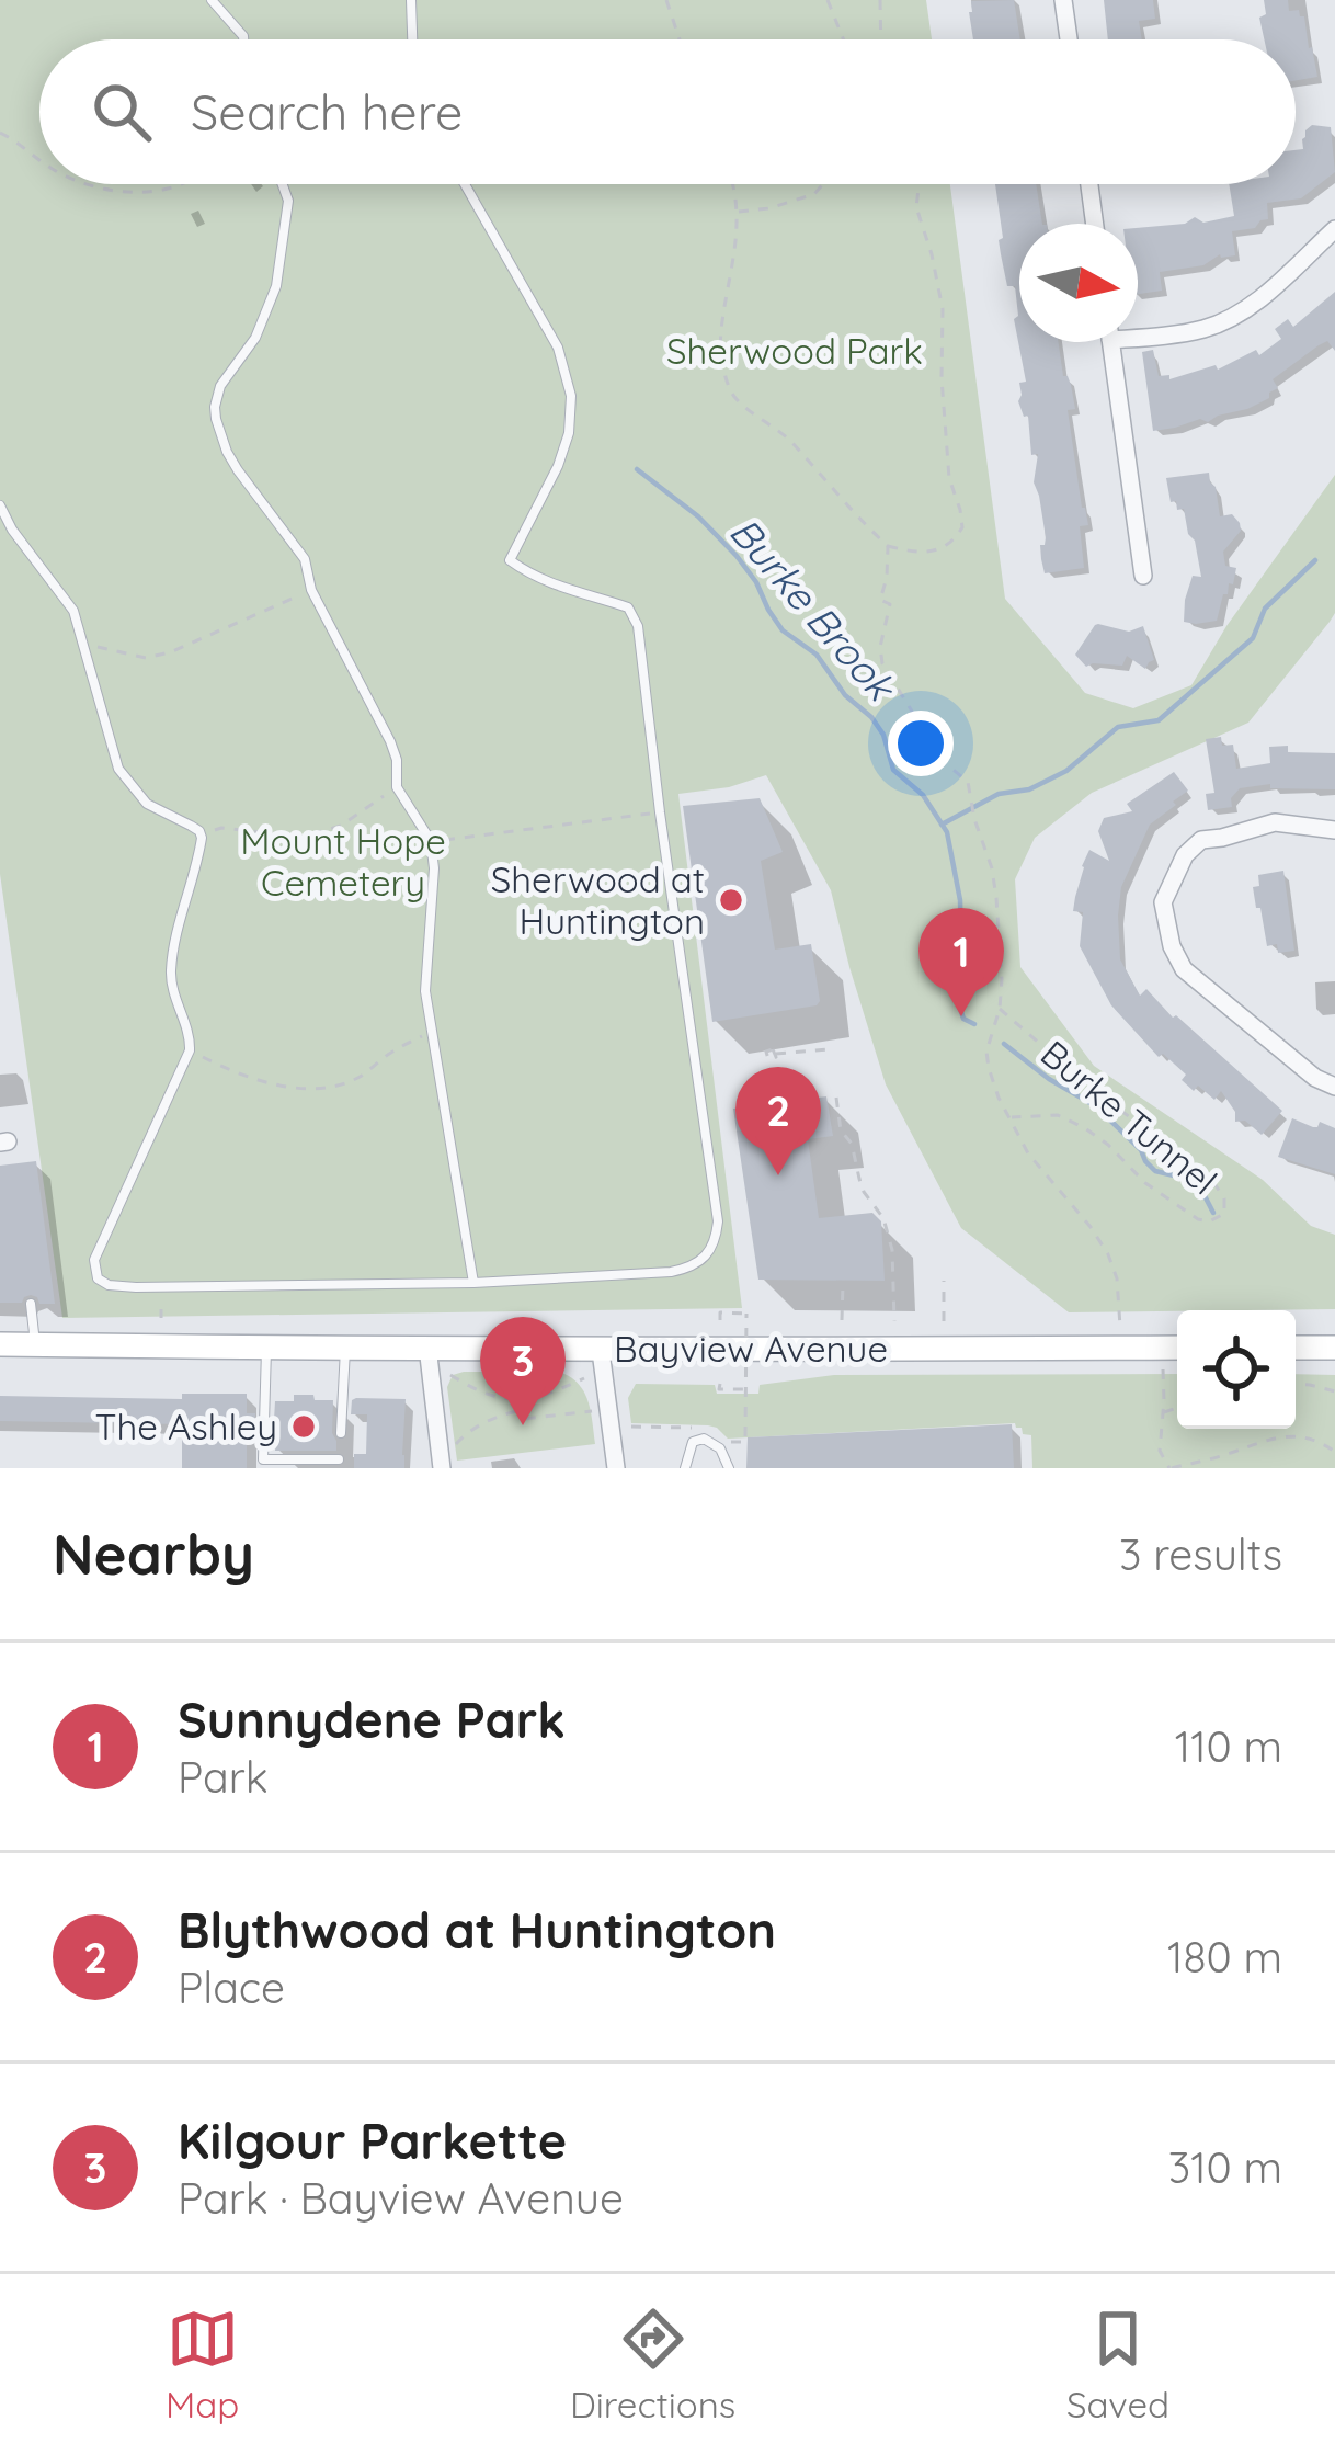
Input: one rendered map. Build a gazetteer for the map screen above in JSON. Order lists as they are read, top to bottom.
{
  "streets": {
    "main road": ["Bayview Avenue"],
    "path": ["Burke Tunnel"]
  },
  "water": ["Burke Brook"],
  "parks": ["Sherwood Park", "Mount Hope Cemetery"],
  "places": ["Sherwood at Huntington", "The Ashley"],
  "north": "right",
  "page": {
    "search": "Search here",
    "pins": ["1", "2", "3"],
    "heading": ["Nearby", "3 results"],
    "list": [
      {
        "mark": "1",
        "name": "Sunnydene Park",
        "note": "Park",
        "value": "110 m"
      },
      {
        "mark": "2",
        "name": "Blythwood at Huntington",
        "note": "Place",
        "value": "180 m"
      },
      {
        "mark": "3",
        "name": "Kilgour Parkette",
        "note": "Park · Bayview Avenue",
        "value": "310 m"
      }
    ],
    "nav": ["Map", "Directions", "Saved"]
  }
}
